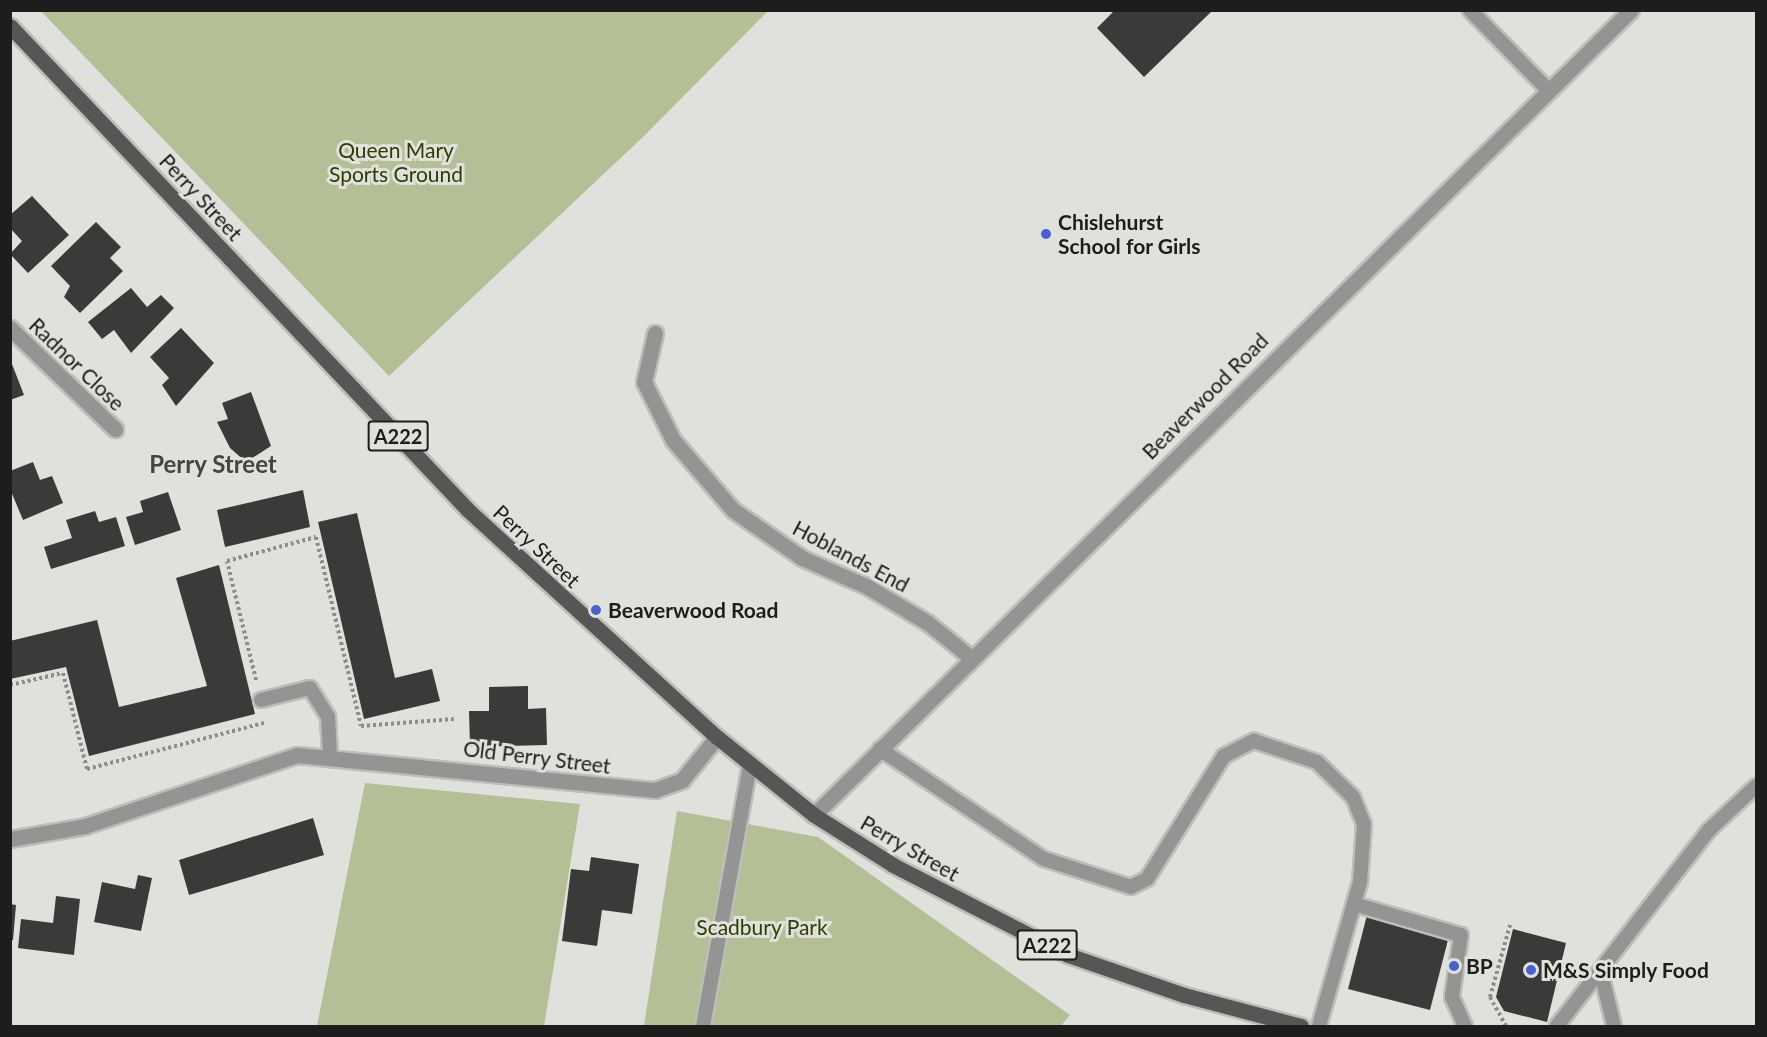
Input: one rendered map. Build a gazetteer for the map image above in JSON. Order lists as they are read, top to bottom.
{
  "streets": {
    "main road": ["Perry Street", "A222"],
    "street": [
      "Radnor Close",
      "Beaverwood Road",
      "Hoblands End",
      "Old Perry Street"
    ]
  },
  "crossings": [
    ["Perry Street", "Beaverwood Road"],
    ["Perry Street", "Old Perry Street"],
    ["Beaverwood Road", "Hoblands End"]
  ],
  "districts": ["Perry Street"],
  "parks": ["Queen Mary Sports Ground", "Scadbury Park"],
  "places": [
    "Chislehurst School for Girls",
    "Beaverwood Road",
    "BP",
    "M&S Simply Food"
  ]
}
